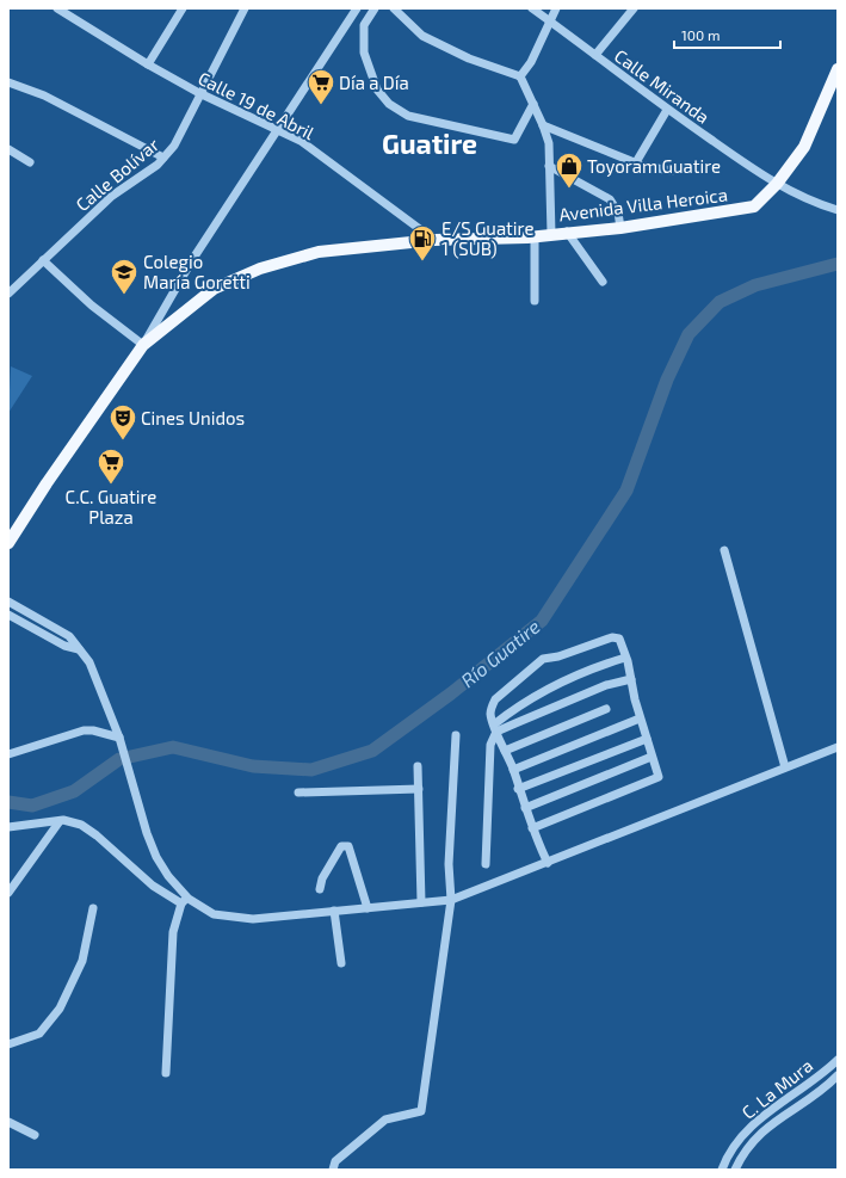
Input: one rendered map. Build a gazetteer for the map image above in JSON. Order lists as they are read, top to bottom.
{
  "streets": {
    "main road": ["Avenida Villa Heroica"],
    "street": [
      "Calle Miranda",
      "Calle 19 de Abril",
      "Calle Bolívar",
      "C. La Mura"
    ]
  },
  "crossings": [
    ["Calle Miranda", "Avenida Villa Heroica"],
    ["Calle 19 de Abril", "Calle Bolívar"],
    ["Calle 19 de Abril", "Avenida Villa Heroica"]
  ],
  "districts": ["Guatire"],
  "water": ["Río Guatire"],
  "places": {
    "supermarket": ["Día a Día", "C.C. Guatire Plaza"],
    "shop": ["Toyoram Guatire"],
    "fuel station": ["E/S Guatire 1 (SUB)"],
    "school or university": ["Colegio María Goretti"],
    "theatre": ["Cines Unidos"]
  },
  "scale_bar": "100 m"
}
